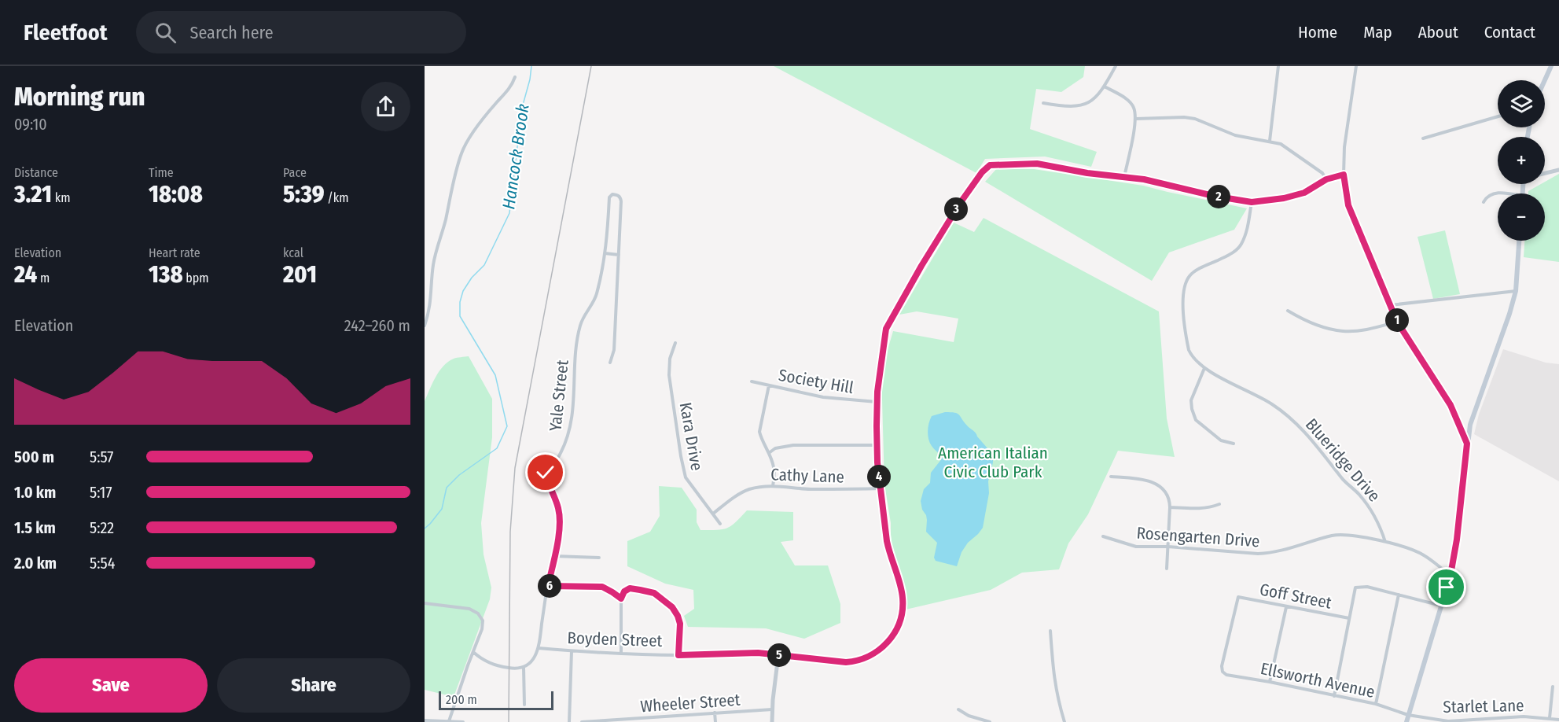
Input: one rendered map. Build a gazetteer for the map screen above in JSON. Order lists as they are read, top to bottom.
{
  "streets": {
    "street": [
      "Society Hill",
      "Yale Street",
      "Kara Drive",
      "Blueridge Drive",
      "Cathy Lane",
      "Rosengarten Drive",
      "Goff Street",
      "Boyden Street",
      "Ellsworth Avenue",
      "Wheeler Street",
      "Starlet Lane"
    ]
  },
  "crossings": [
    ["Society Hill", "Boyden Street"],
    ["Yale Street", "Boyden Street"],
    ["Kara Drive", "Cathy Lane"],
    ["Blueridge Drive", "Rosengarten Drive"],
    ["Cathy Lane", "Boyden Street"],
    ["Goff Street", "Ellsworth Avenue"],
    ["Ellsworth Avenue", "Starlet Lane"]
  ],
  "water": ["Hancock Brook"],
  "parks": ["American Italian Civic Club Park"],
  "scale_bar": "200 m",
  "page": {
    "header": "Fleetfoot",
    "search": "Search here",
    "nav": [
      "Home",
      "Map",
      "About",
      "Contact"
    ],
    "heading": ["Morning run", "09:10"],
    "map_buttons": ["+", "−"],
    "stats": [
      ["Distance", "3.21 km"],
      ["Time", "18:08"],
      ["Pace", "5:39 /km"],
      ["Elevation", "24 m"],
      ["Heart rate", "138 bpm"],
      ["kcal", "201"]
    ],
    "pins": [
      "2",
      "3",
      "1",
      "4",
      "6",
      "5"
    ],
    "chart": ["Elevation", "242–260 m"],
    "list": [
      {
        "name": "500 m",
        "note": "5:57"
      },
      {
        "name": "1.0 km",
        "note": "5:17"
      },
      {
        "name": "1.5 km",
        "note": "5:22"
      },
      {
        "name": "2.0 km",
        "note": "5:54"
      }
    ],
    "buttons": ["Save", "Share"],
    "scale": "200 m"
  }
}
